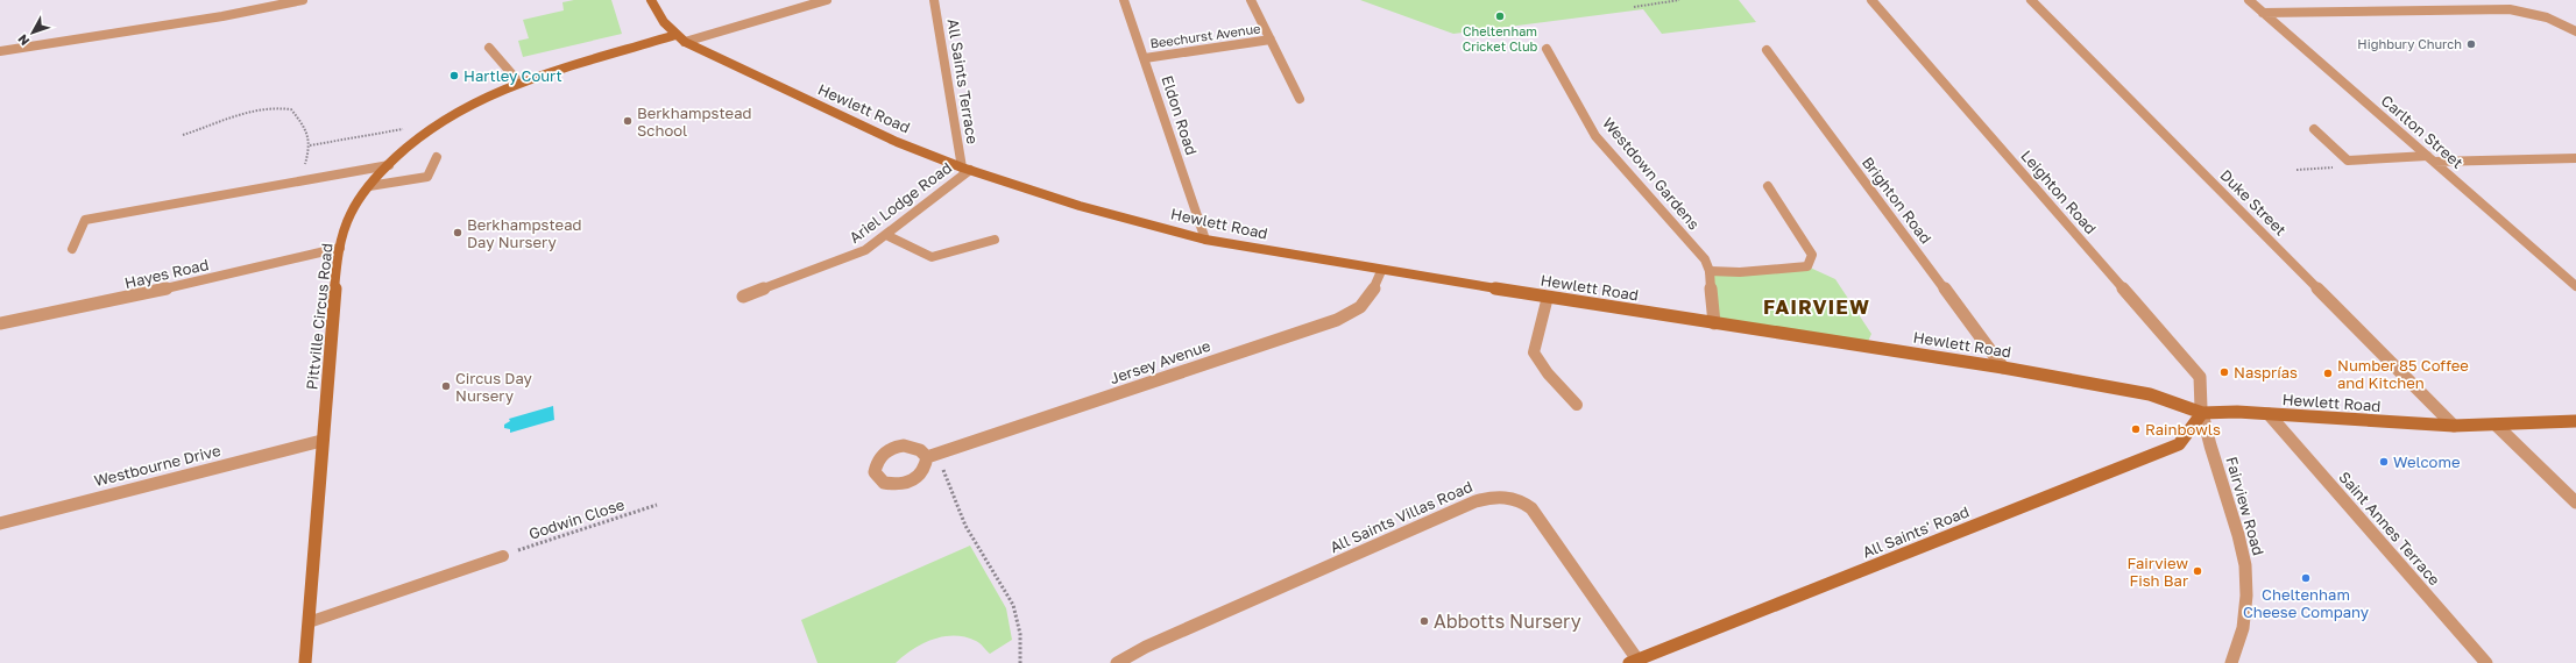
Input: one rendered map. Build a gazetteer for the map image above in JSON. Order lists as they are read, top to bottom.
{
  "streets": {
    "street": [
      "Beechurst Avenue",
      "All Saints Terrace",
      "Hewlett Road",
      "Eldon Road",
      "Carlton Street",
      "Westdown Gardens",
      "Leighton Road",
      "Brighton Road",
      "Ariel Lodge Road",
      "Duke Street",
      "Hayes Road",
      "Pittville Circus Road",
      "Jersey Avenue",
      "Westbourne Drive",
      "Fairview Road",
      "All Saints Villas Road",
      "Saint Annes Terrace",
      "All Saints' Road"
    ],
    "path": ["Godwin Close"]
  },
  "crossings": [
    ["Beechurst Avenue", "Eldon Road"],
    ["All Saints Terrace", "Hewlett Road"],
    ["All Saints Terrace", "Ariel Lodge Road"],
    ["Hewlett Road", "Eldon Road"],
    ["Hewlett Road", "Westdown Gardens"],
    ["Hewlett Road", "Leighton Road"],
    ["Hewlett Road", "Brighton Road"],
    ["Hewlett Road", "Ariel Lodge Road"],
    ["Hewlett Road", "Duke Street"],
    ["Hewlett Road", "Pittville Circus Road"],
    ["Hewlett Road", "Jersey Avenue"],
    ["Hewlett Road", "Fairview Road"],
    ["Hewlett Road", "Saint Annes Terrace"],
    ["Hewlett Road", "All Saints' Road"],
    ["Leighton Road", "Fairview Road"],
    ["Leighton Road", "All Saints' Road"],
    ["Hayes Road", "Pittville Circus Road"],
    ["Pittville Circus Road", "Westbourne Drive"],
    ["Fairview Road", "All Saints' Road"],
    ["All Saints Villas Road", "All Saints' Road"]
  ],
  "districts": ["FAIRVIEW"],
  "places": [
    "Cheltenham Cricket Club",
    "Highbury Church",
    "Hartley Court",
    "Berkhampstead School",
    "Berkhampstead Day Nursery",
    "Nasprías",
    "Number 85 Coffee and Kitchen",
    "Circus Day Nursery",
    "Rainbowls",
    "Welcome",
    "Fairview Fish Bar",
    "Cheltenham Cheese Company",
    "Abbotts Nursery"
  ],
  "north": "bottom left"
}
